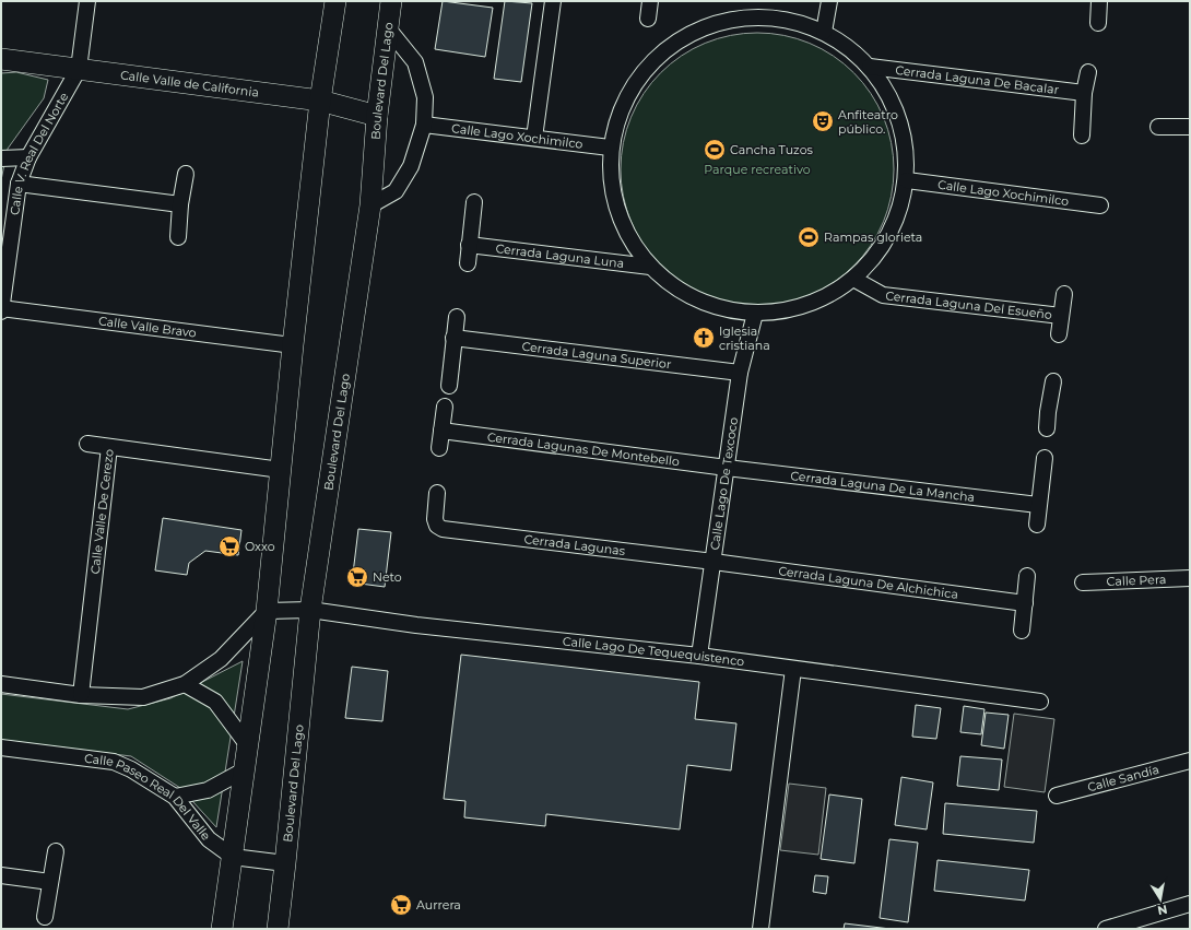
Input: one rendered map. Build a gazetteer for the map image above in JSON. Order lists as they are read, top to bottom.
{
  "streets": {
    "street": [
      "Cerrada Laguna De Bacalar",
      "Boulevard Del Lago",
      "Calle Valle de California",
      "Calle Lago Xochimilco",
      "Calle V. Real Del Norte",
      "Cerrada Laguna Luna",
      "Cerrada Laguna Del Esueño",
      "Calle Valle Bravo",
      "Cerrada Laguna Superior",
      "Cerrada Lagunas De Montebello",
      "Calle Lago De Texcoco",
      "Cerrada Laguna De La Mancha",
      "Calle Valle De Cerezo",
      "Cerrada Lagunas",
      "Calle Pera",
      "Cerrada Laguna De Alchichica",
      "Calle Lago De Tequequistenco",
      "Calle Sandía",
      "Calle Paseo Real Del Valle"
    ]
  },
  "crossings": [
    ["Boulevard Del Lago", "Calle Valle de California"],
    ["Boulevard Del Lago", "Calle Lago De Tequequistenco"],
    ["Calle Valle de California", "Calle V. Real Del Norte"],
    ["Calle V. Real Del Norte", "Calle Valle Bravo"],
    ["Cerrada Laguna Superior", "Calle Lago De Texcoco"],
    ["Cerrada Lagunas De Montebello", "Calle Lago De Texcoco"],
    ["Cerrada Lagunas De Montebello", "Cerrada Laguna De La Mancha"],
    ["Calle Lago De Texcoco", "Cerrada Laguna De La Mancha"],
    ["Calle Lago De Texcoco", "Cerrada Lagunas"],
    ["Calle Lago De Texcoco", "Cerrada Laguna De Alchichica"],
    ["Calle Lago De Texcoco", "Calle Lago De Tequequistenco"],
    ["Cerrada Lagunas", "Cerrada Laguna De Alchichica"]
  ],
  "parks": ["Parque recreativo"],
  "places": {
    "theatre": ["Anfiteatro público."],
    "sports": ["Cancha Tuzos", "Rampas glorieta"],
    "church": ["Iglesia cristiana"],
    "supermarket": ["Oxxo", "Neto", "Aurrera"]
  },
  "north": "bottom"
}
